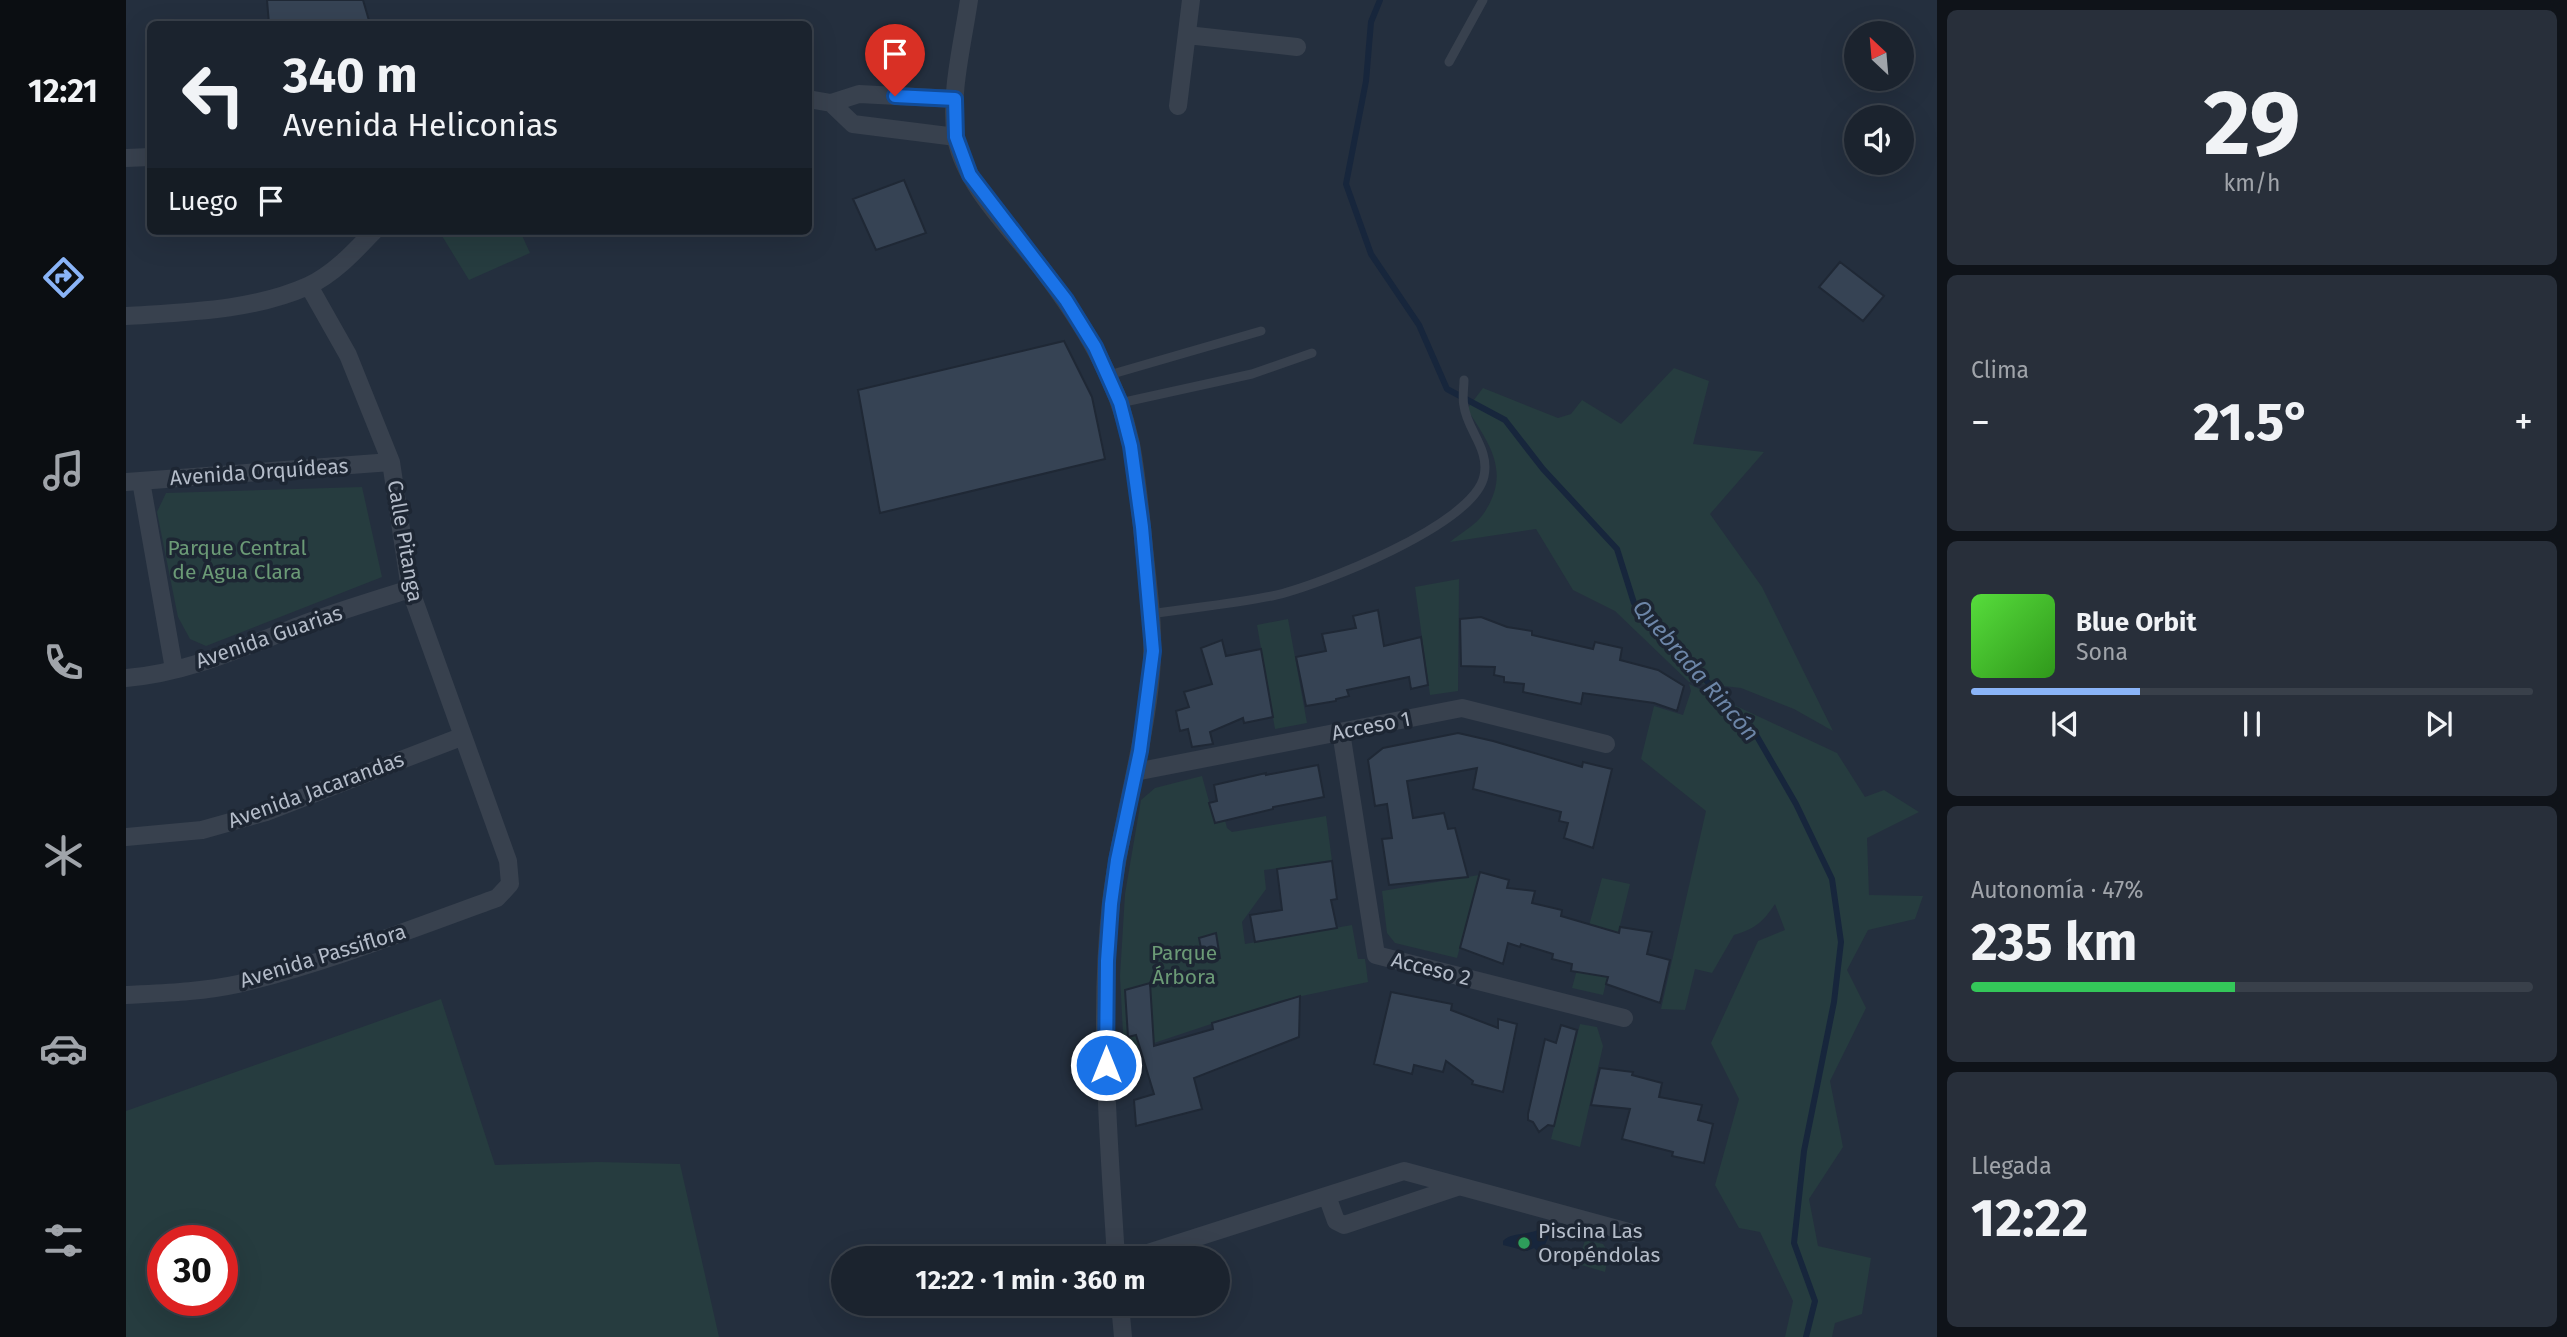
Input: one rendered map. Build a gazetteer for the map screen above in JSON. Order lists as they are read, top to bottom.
{
  "streets": {
    "street": [
      "Avenida Orquídeas",
      "Calle Pitanga",
      "Avenida Guarias",
      "Acceso 1",
      "Avenida Jacarandas",
      "Avenida Passiflora",
      "Acceso 2"
    ]
  },
  "crossings": [
    ["Avenida Orquídeas", "Calle Pitanga"],
    ["Calle Pitanga", "Avenida Guarias"],
    ["Calle Pitanga", "Avenida Jacarandas"],
    ["Calle Pitanga", "Avenida Passiflora"],
    ["Acceso 1", "Acceso 2"]
  ],
  "water": ["Quebrada Rincón"],
  "parks": ["Parque Central de Agua Clara", "Parque Árbora"],
  "places": ["Piscina Las Oropéndolas"],
  "north": "top left",
  "page": {
    "tabs": "12:21",
    "tile": [
      ["29", "km/h"],
      "Clima",
      ["Autonomía · 47%", "235 km"],
      ["Llegada", "12:22"]
    ],
    "turn": ["340 m", "Avenida Heliconias"],
    "then": "Luego",
    "heat": ["−", "21.5°", "+"],
    "song": ["Blue Orbit", "Sona"],
    "limit": "30",
    "trip": "12:22 · 1 min · 360 m"
  }
}
